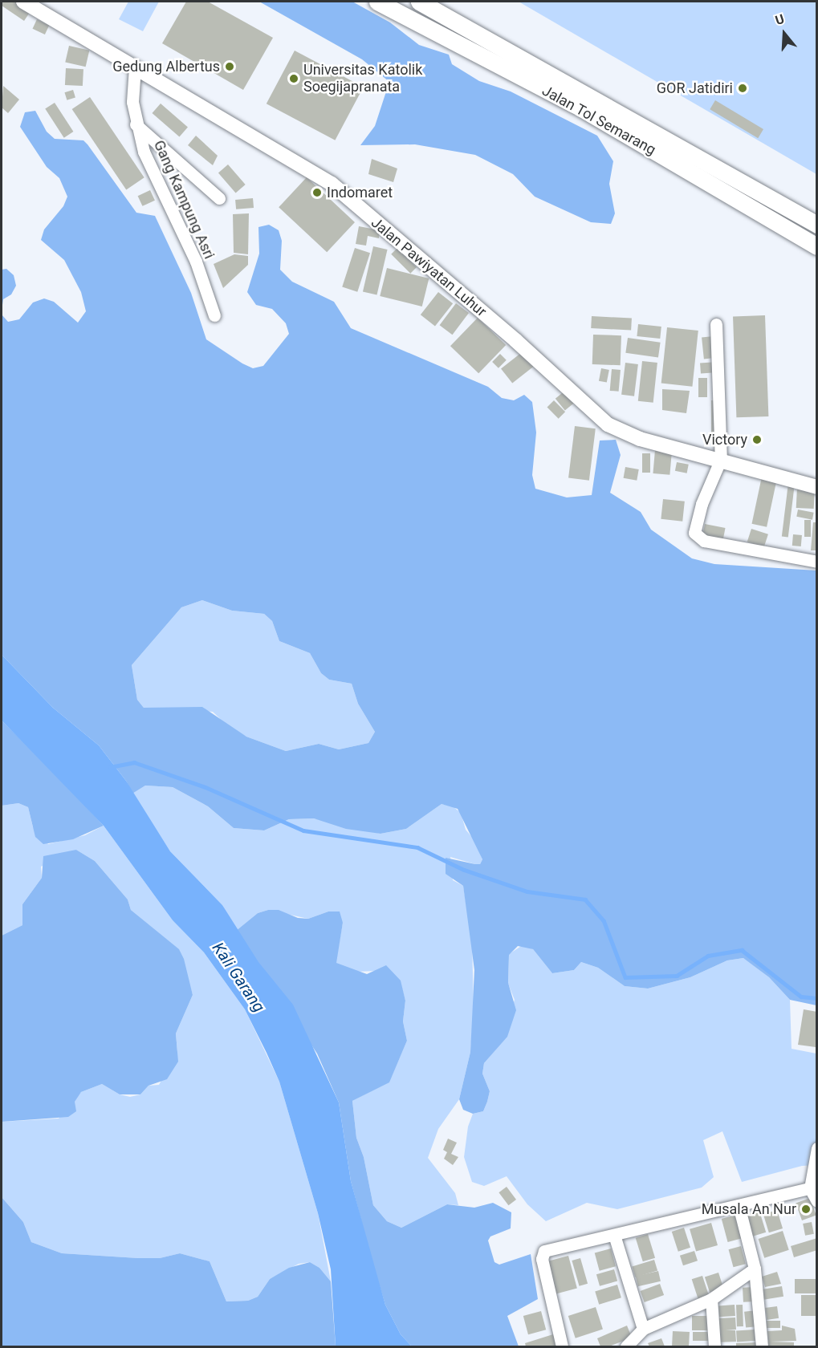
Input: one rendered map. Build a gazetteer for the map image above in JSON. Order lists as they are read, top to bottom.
{
  "streets": {
    "highway": ["Jalan Tol Semarang"],
    "main road": ["Jalan Pawiyatan Luhur"],
    "street": ["Gang Kampung Asri"]
  },
  "crossings": [
    ["Gang Kampung Asri", "Jalan Pawiyatan Luhur"]
  ],
  "water": ["Kali Garang"],
  "places": [
    "Gedung Albertus",
    "Universitas Katolik Soegijapranata",
    "GOR Jatidiri",
    "Indomaret",
    "Victory",
    "Musala An Nur"
  ],
  "north": "top"
}
